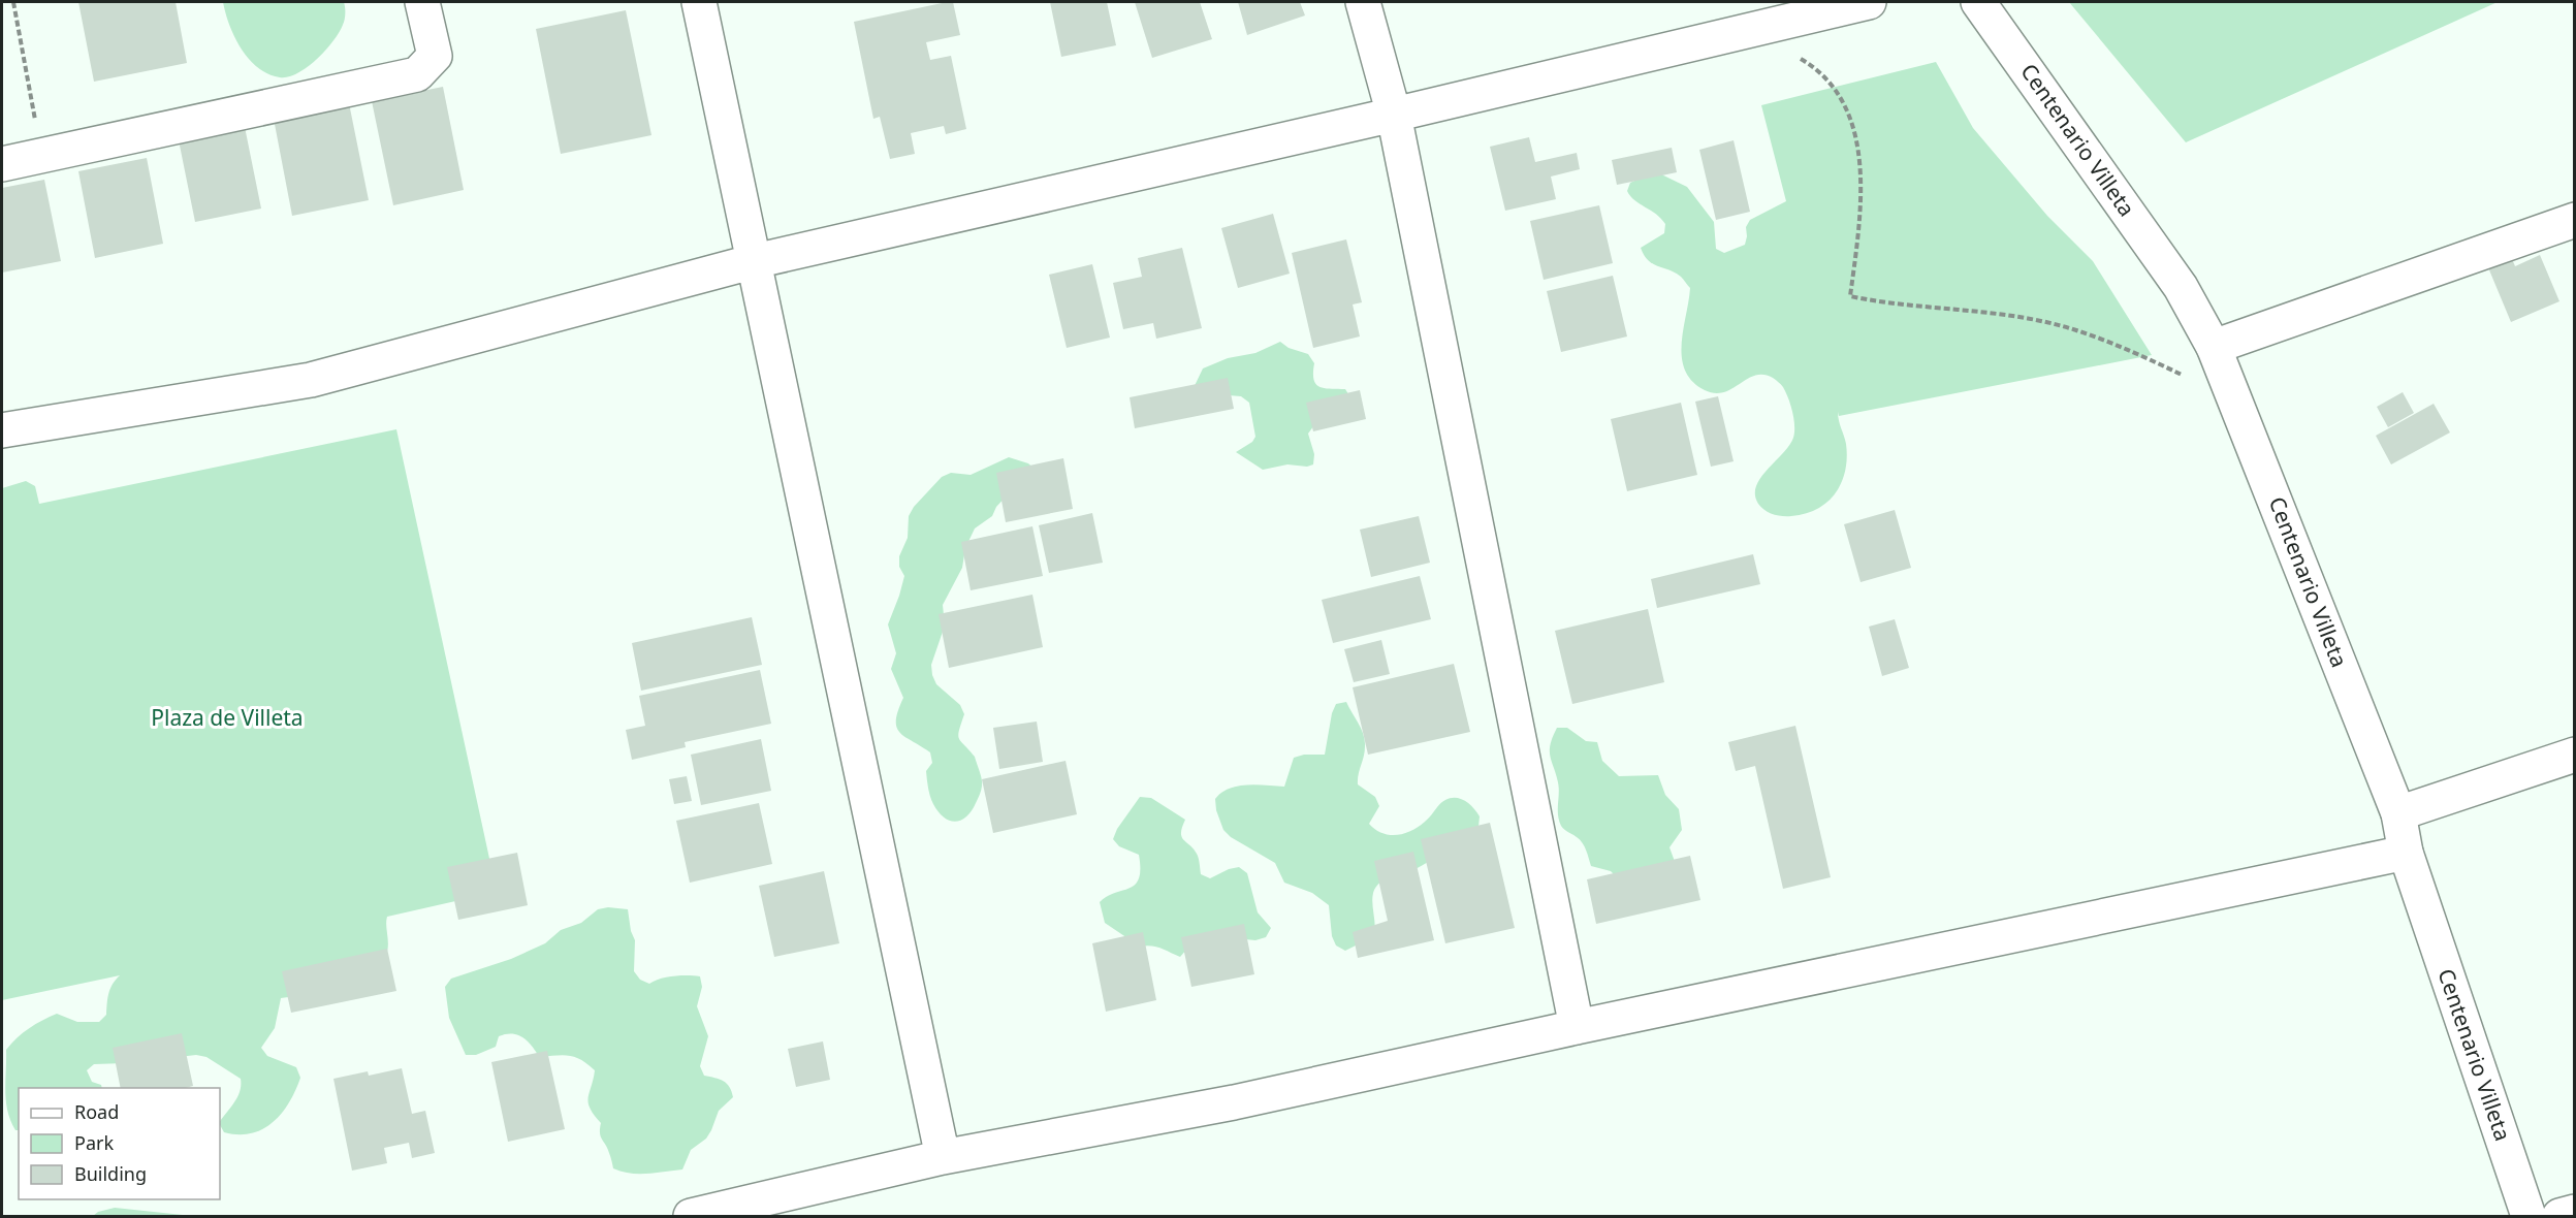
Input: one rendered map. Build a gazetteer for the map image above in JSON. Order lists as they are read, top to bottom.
{
  "streets": {
    "street": ["Centenario Villeta"]
  },
  "parks": ["Plaza de Villeta"],
  "legend": ["Road", "Park", "Building"]
}
